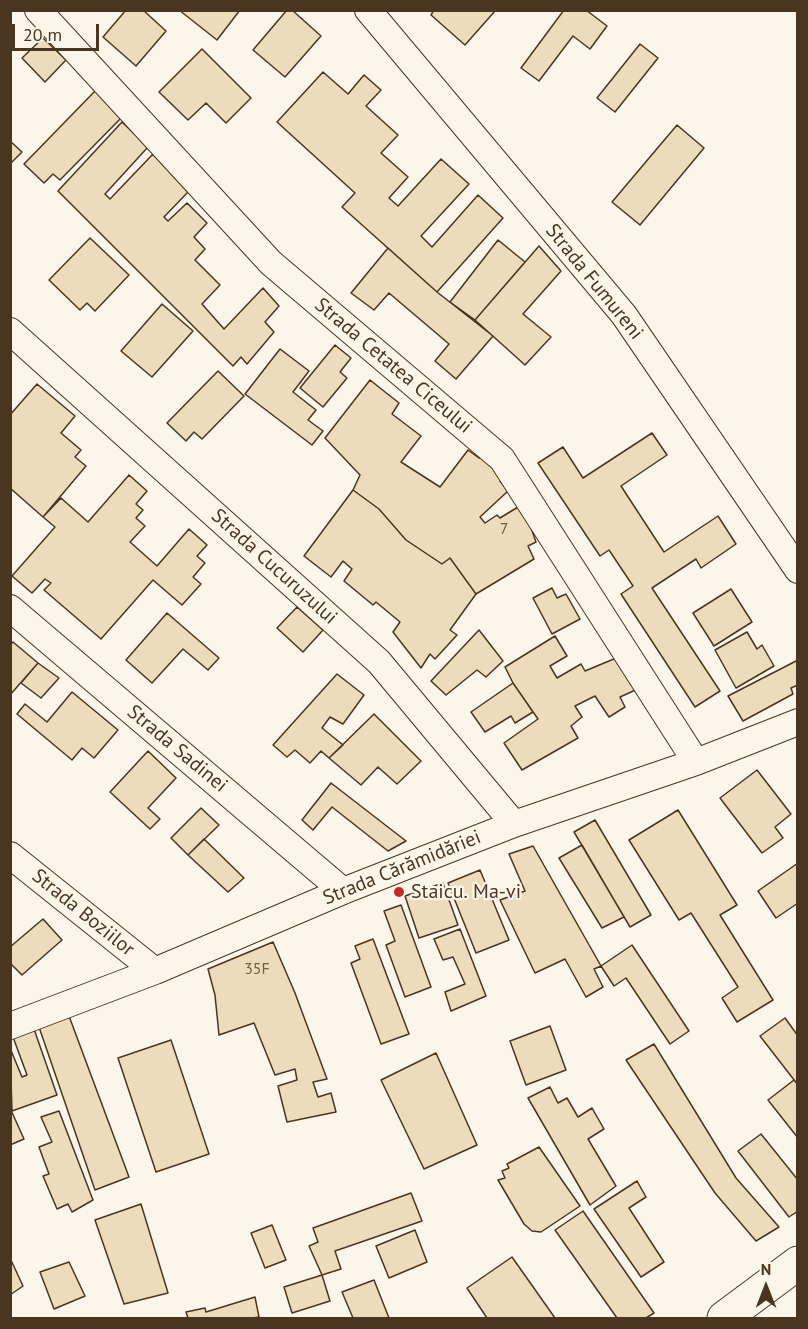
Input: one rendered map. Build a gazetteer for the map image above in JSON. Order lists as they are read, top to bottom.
{
  "streets": {
    "street": [
      "Strada Fumureni",
      "Strada Cetatea Ciceului",
      "Strada Cucuruzului",
      "Strada Sadinei",
      "Strada Cărămidăriei",
      "Strada Boziilor"
    ]
  },
  "crossings": [
    ["Strada Cetatea Ciceului", "Strada Cărămidăriei"],
    ["Strada Cucuruzului", "Strada Cărămidăriei"],
    ["Strada Sadinei", "Strada Cărămidăriei"],
    ["Strada Cărămidăriei", "Strada Boziilor"]
  ],
  "places": ["Staicu. Ma-vi"],
  "house_numbers": ["7", "35F"],
  "scale_bar": "20 m",
  "north": "top"
}
